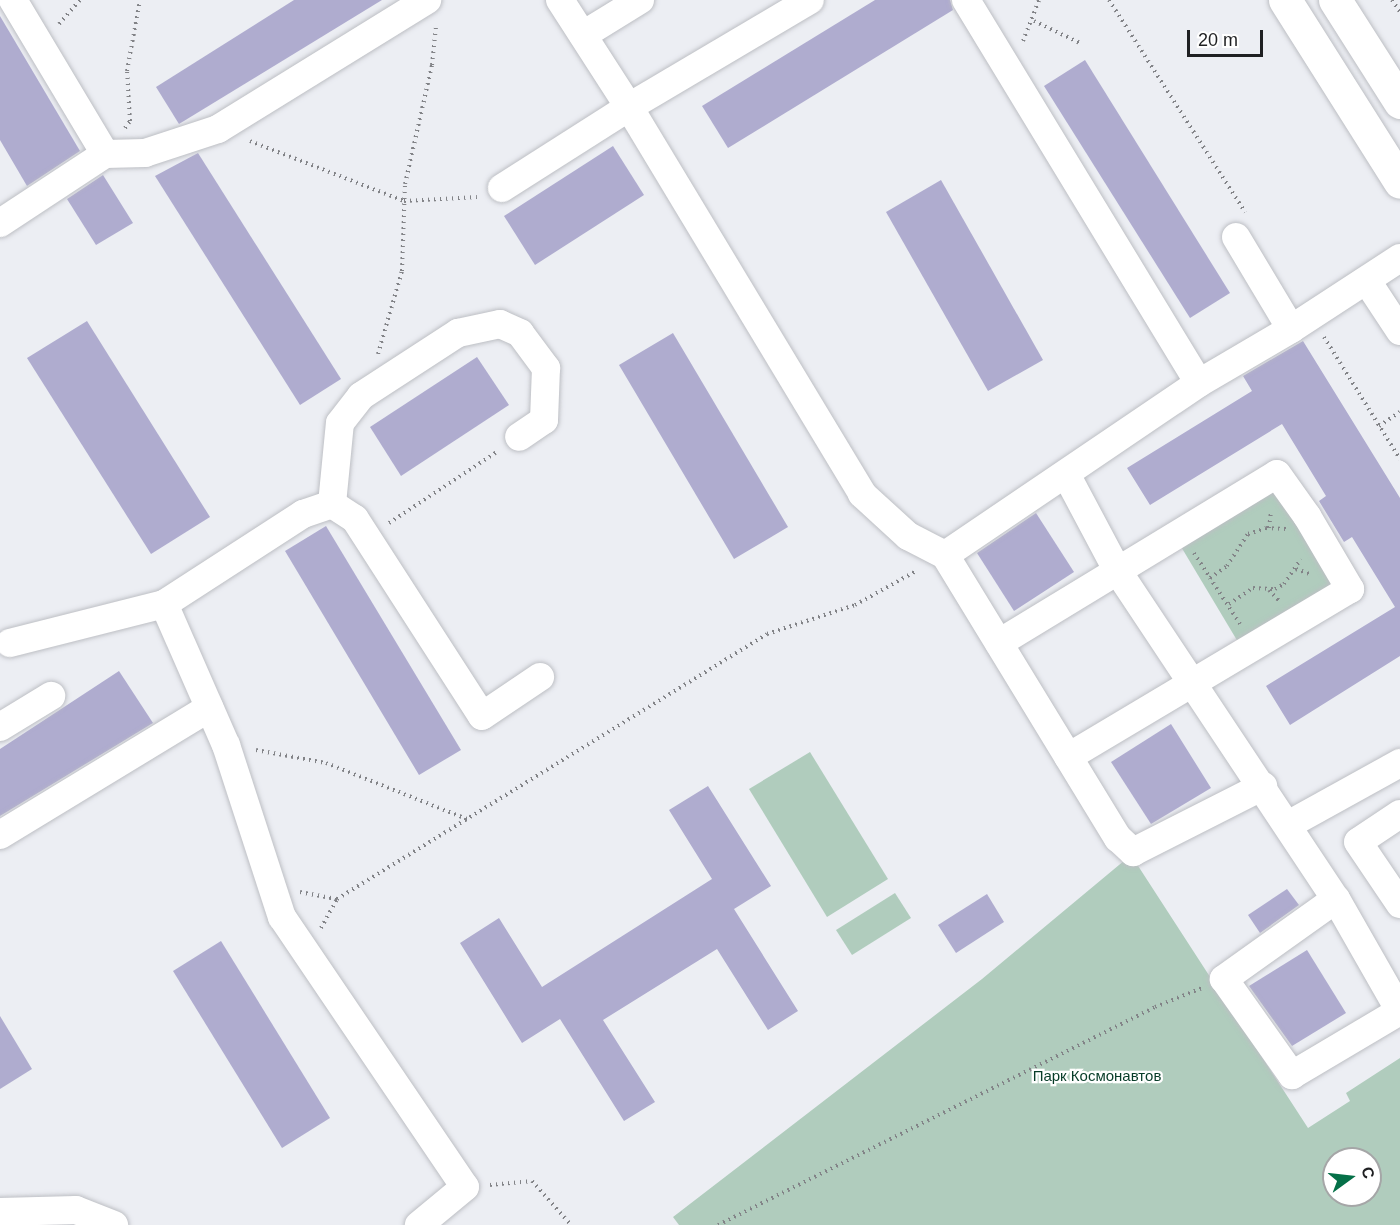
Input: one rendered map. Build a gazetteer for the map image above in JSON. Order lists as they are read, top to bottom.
{
  "parks": ["Парк Космонавтов"],
  "scale_bar": "20 m",
  "north": "right"
}
